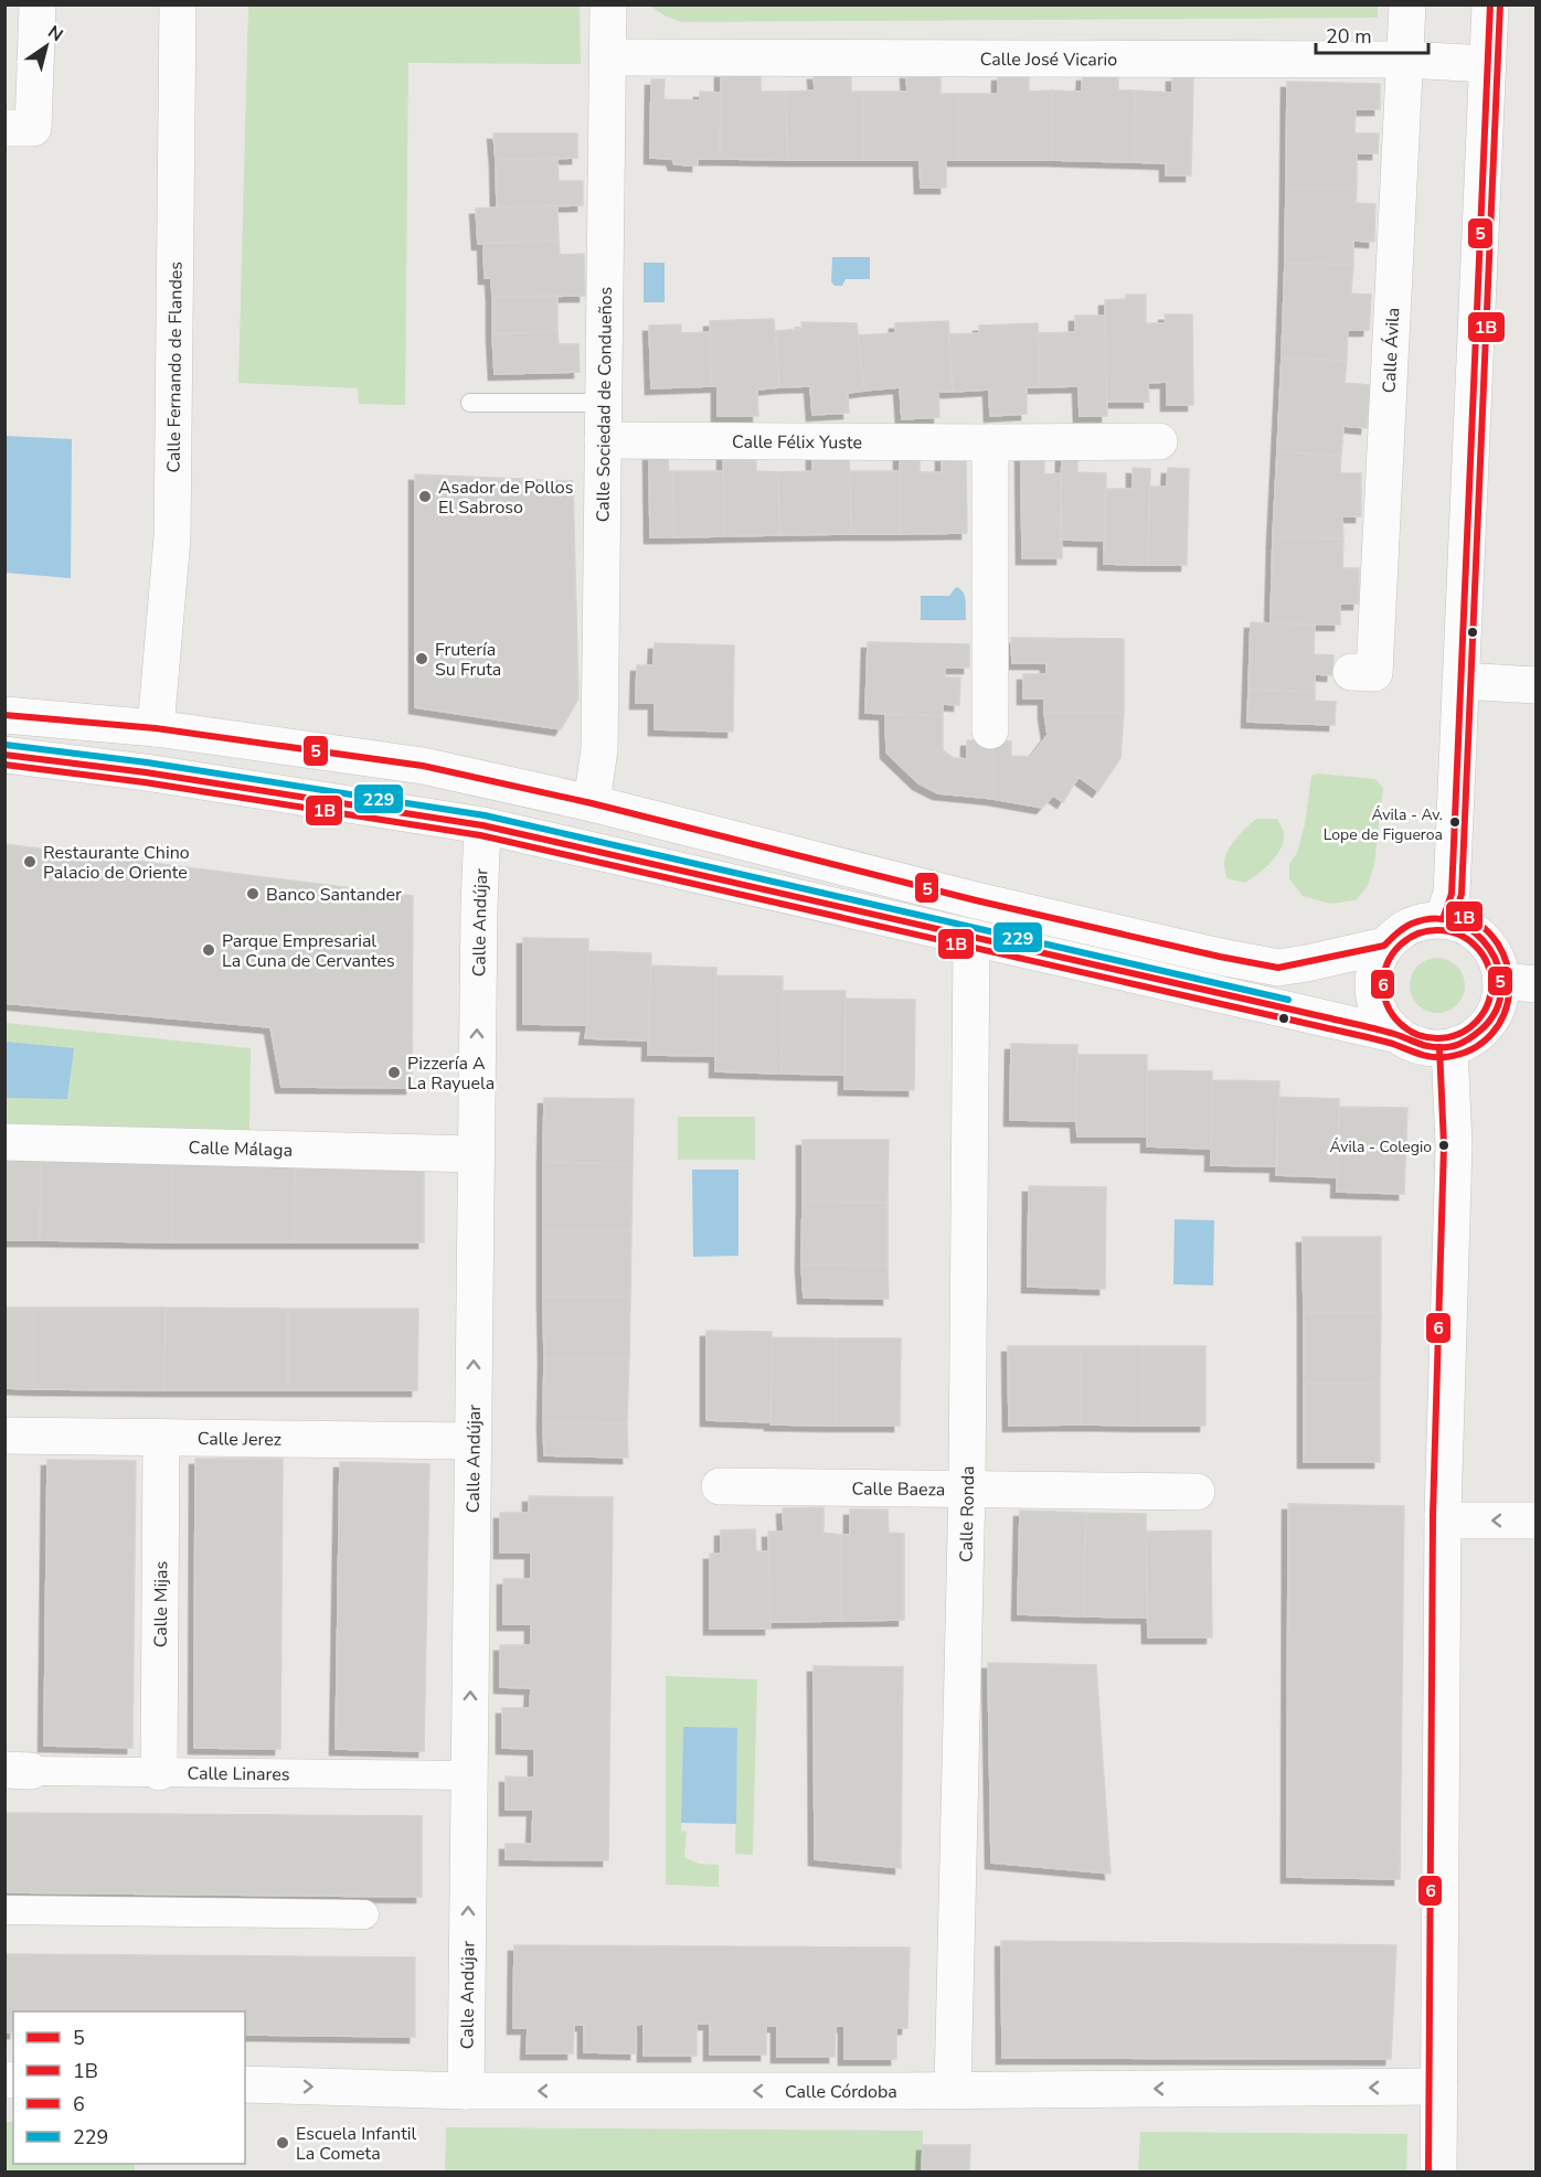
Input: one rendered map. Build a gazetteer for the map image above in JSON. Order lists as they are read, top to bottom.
{
  "streets": {
    "street": [
      "Calle José Vicario",
      "Calle Ávila",
      "Calle Fernando de Flandes",
      "Calle Sociedad de Condueños",
      "Calle Félix Yuste",
      "Calle Andújar",
      "Calle Málaga",
      "Calle Jerez",
      "Calle Baeza",
      "Calle Ronda",
      "Calle Mijas",
      "Calle Linares",
      "Calle Córdoba"
    ]
  },
  "crossings": [
    ["Calle José Vicario", "Calle Ávila"],
    ["Calle José Vicario", "Calle Sociedad de Condueños"],
    ["Calle Sociedad de Condueños", "Calle Félix Yuste"],
    ["Calle Andújar", "Calle Málaga"],
    ["Calle Andújar", "Calle Jerez"],
    ["Calle Andújar", "Calle Linares"],
    ["Calle Andújar", "Calle Córdoba"],
    ["Calle Jerez", "Calle Mijas"],
    ["Calle Baeza", "Calle Ronda"],
    ["Calle Ronda", "Calle Córdoba"],
    ["Calle Mijas", "Calle Linares"]
  ],
  "one_way": ["Calle Andújar"],
  "places": [
    "Asador de Pollos El Sabroso",
    "Frutería Su Fruta",
    "Ávila - Av. Lope de Figueroa",
    "Restaurante Chino Palacio de Oriente",
    "Banco Santander",
    "Parque Empresarial La Cuna de Cervantes",
    "Pizzería A La Rayuela",
    "Ávila - Colegio",
    "Escuela Infantil La Cometa"
  ],
  "lines": [
    "transit line 5",
    "transit line 1B",
    "transit line 229",
    "transit line 6"
  ],
  "legend": [
    "5",
    "1B",
    "6",
    "229"
  ],
  "scale_bar": "20 m",
  "north": "top right"
}
